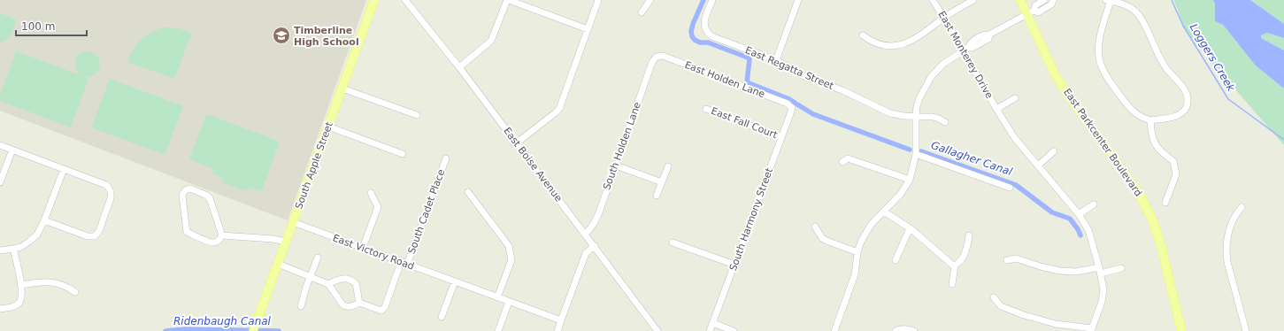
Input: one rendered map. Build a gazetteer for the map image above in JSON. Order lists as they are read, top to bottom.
{
  "streets": {
    "main road": ["East Parkcenter Boulevard", "South Apple Street"],
    "street": [
      "East Monterey Drive",
      "East Regatta Street",
      "East Holden Lane",
      "East Fall Court",
      "South Holden Lane",
      "East Boise Avenue",
      "South Cadet Place",
      "South Harmony Street",
      "East Victory Road"
    ]
  },
  "crossings": [
    ["East Holden Lane", "South Holden Lane"],
    ["East Holden Lane", "South Harmony Street"],
    ["East Fall Court", "South Harmony Street"],
    ["South Holden Lane", "East Boise Avenue"],
    ["South Apple Street", "East Victory Road"],
    ["South Cadet Place", "East Victory Road"]
  ],
  "water": ["Loggers Creek", "Gallagher Canal", "Ridenbaugh Canal"],
  "places": {
    "school or university": ["Timberline High School"]
  },
  "scale_bar": "100 m"
}
